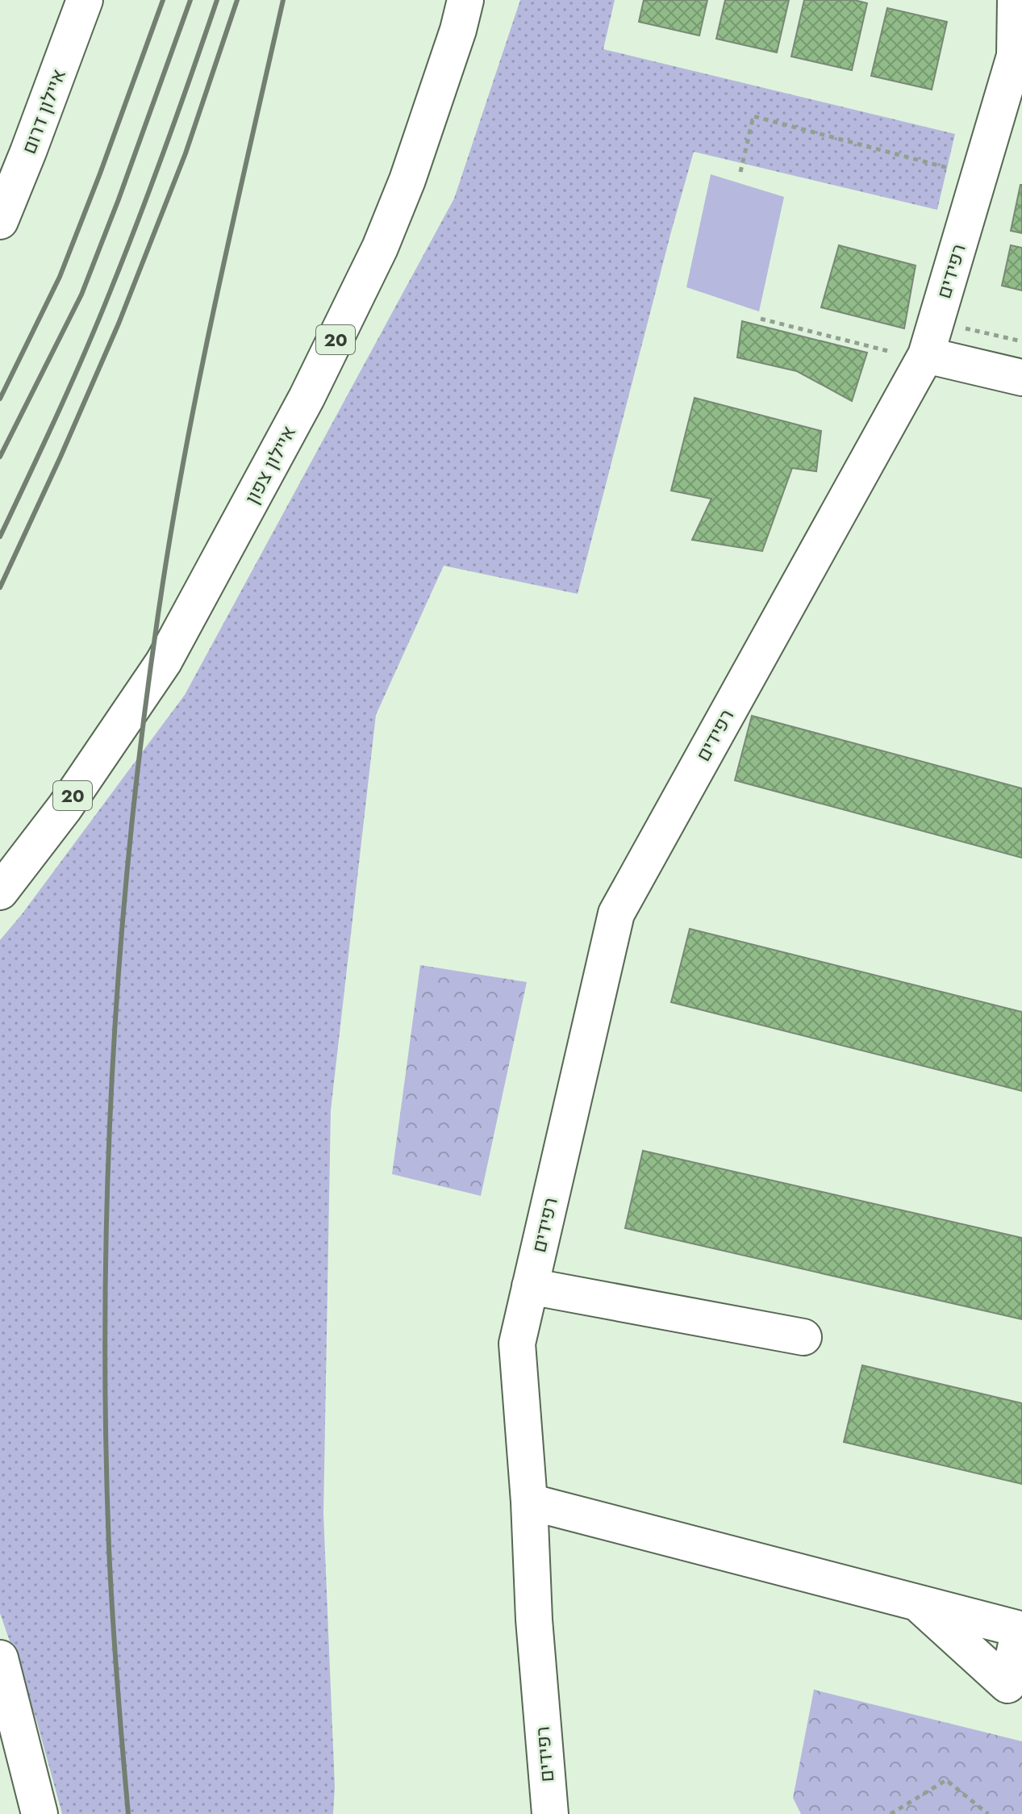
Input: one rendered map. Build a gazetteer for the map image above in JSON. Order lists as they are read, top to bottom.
{
  "streets": {
    "main road": [
      "איילון דרום",
      "רפידים",
      "20",
      "איילון צפון"
    ]
  }
}
